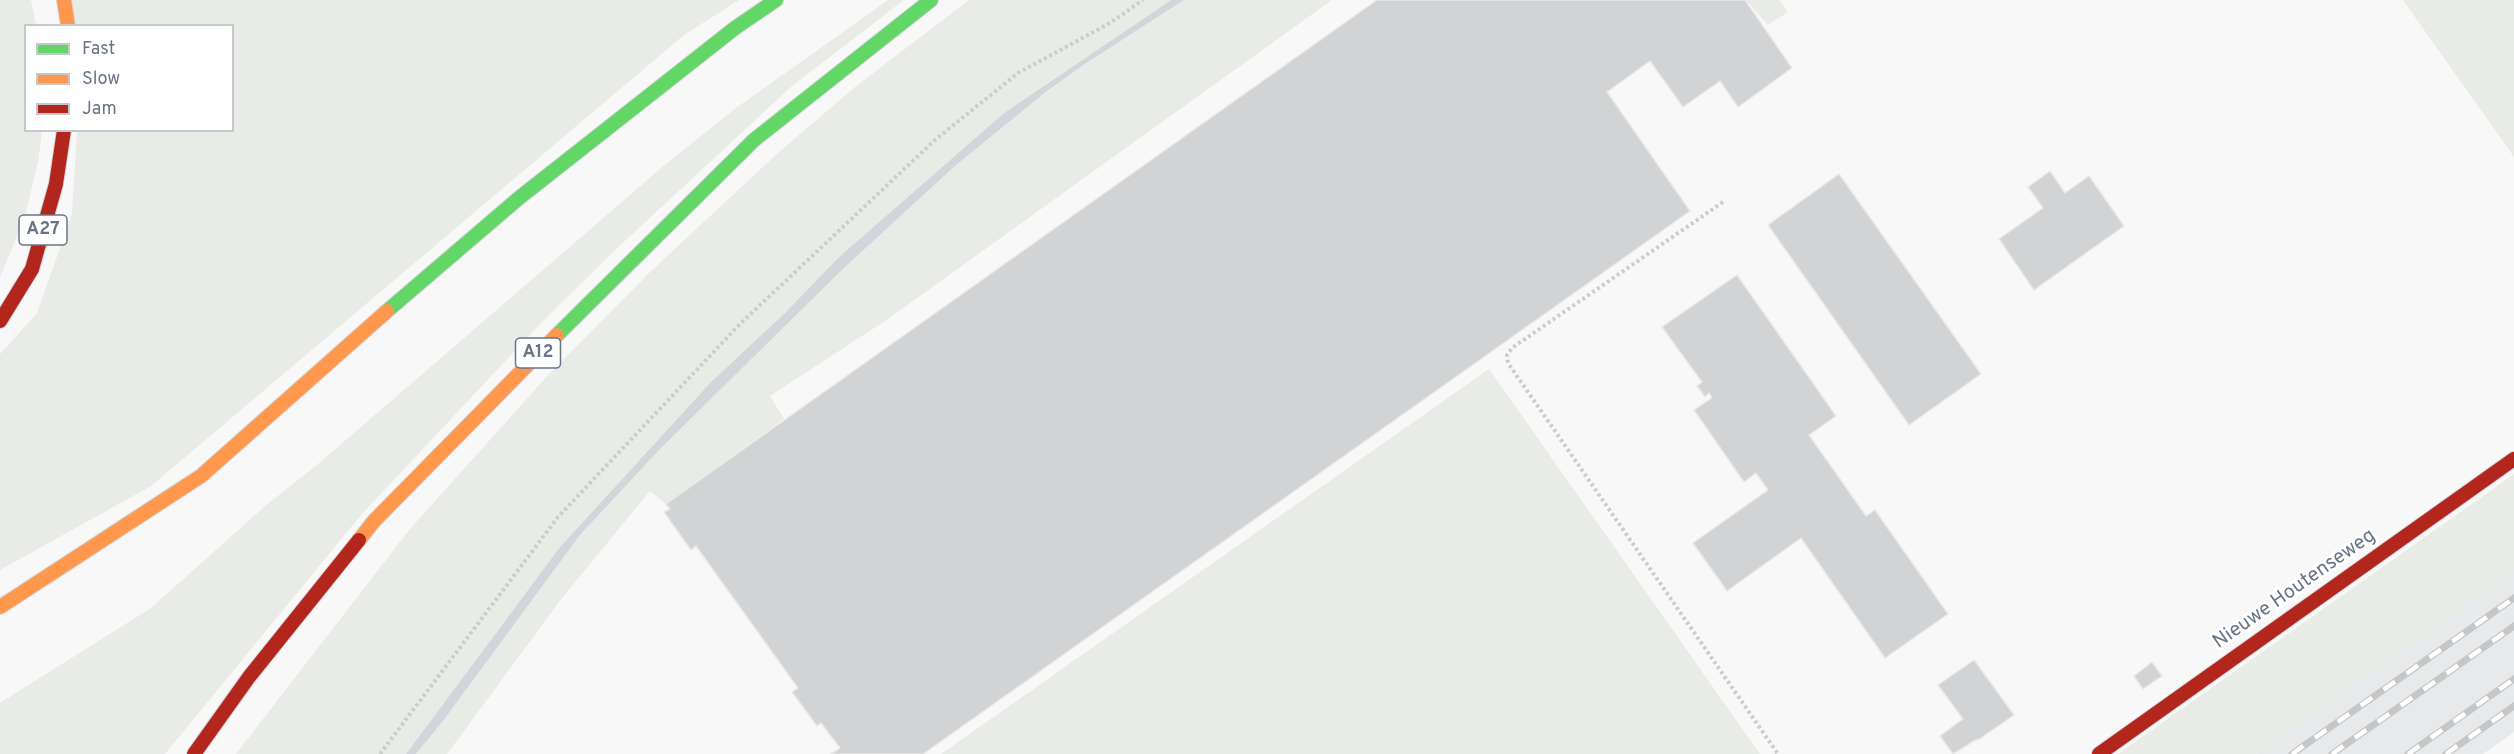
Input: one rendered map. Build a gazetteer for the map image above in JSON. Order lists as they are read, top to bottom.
{
  "streets": {
    "main road": ["A27", "A12", "Nieuwe Houtenseweg"]
  },
  "legend": ["Fast", "Slow", "Jam"]
}
